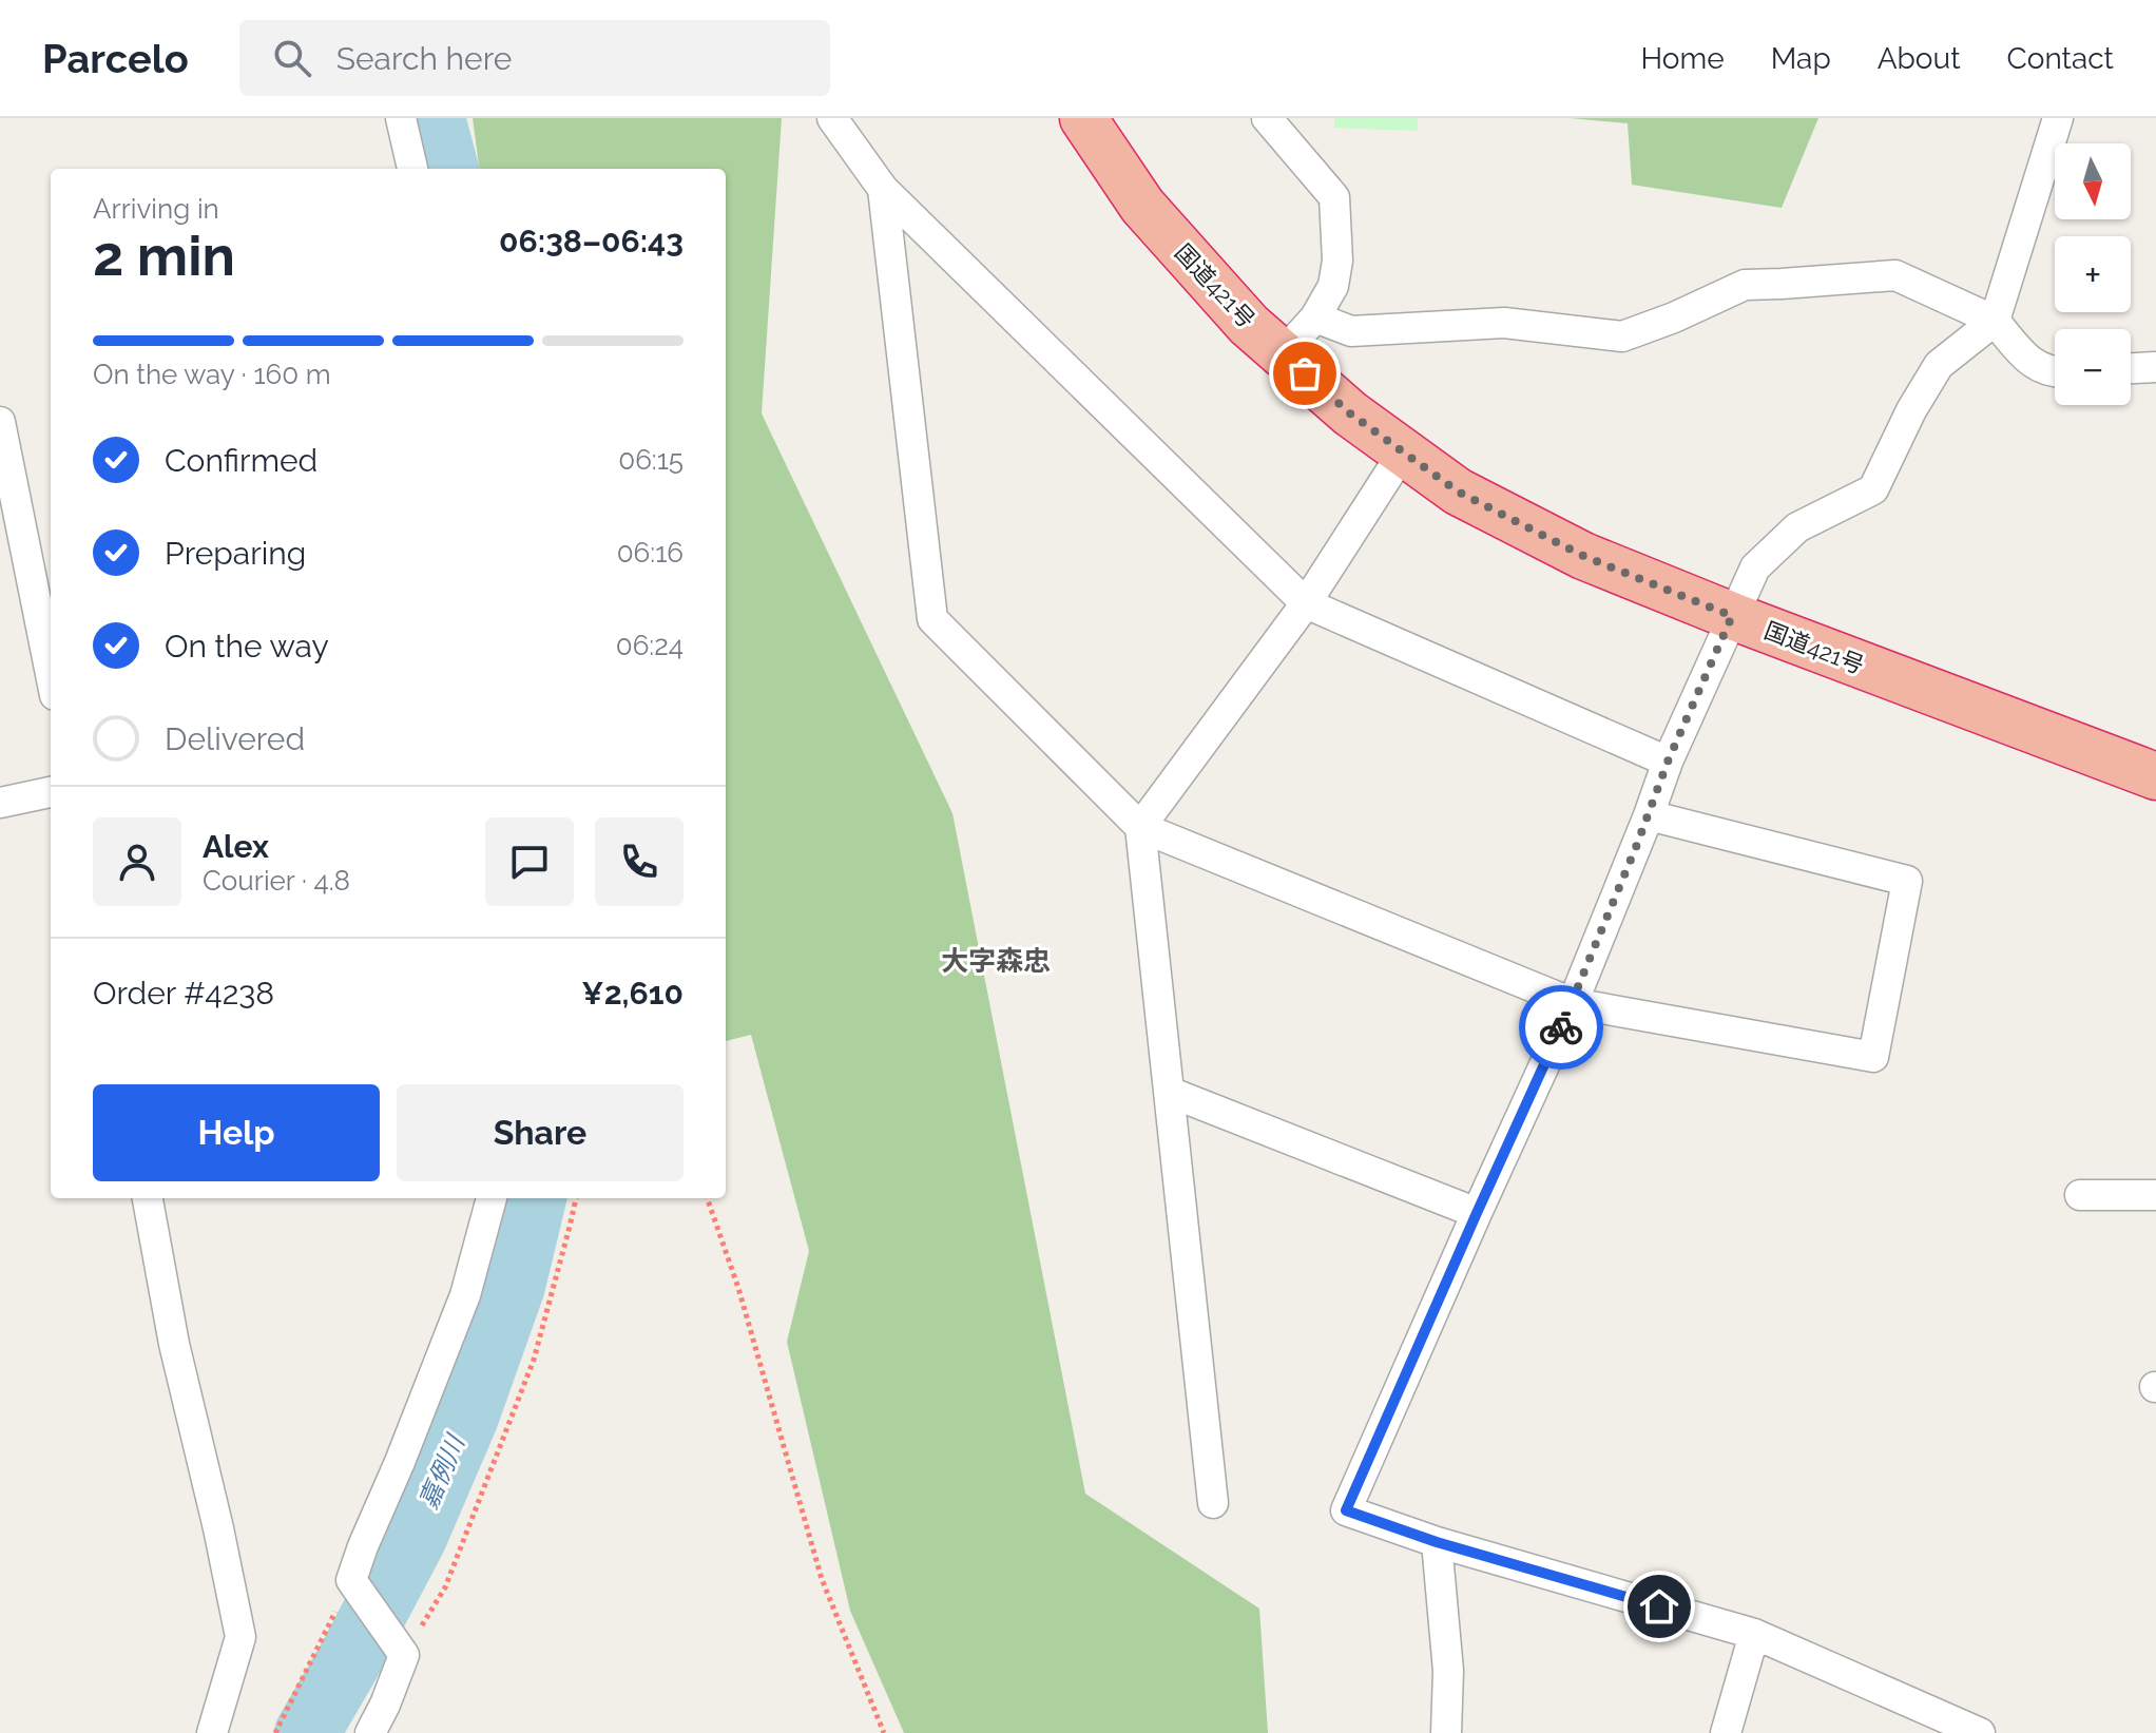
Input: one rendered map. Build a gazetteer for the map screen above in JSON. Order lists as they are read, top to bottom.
{
  "streets": {
    "highway": ["国道421号"]
  },
  "districts": ["大字森忠"],
  "water": ["嘉例川"],
  "north": "bottom",
  "page": {
    "header": "Parcelo",
    "search": "Search here",
    "nav": [
      "Home",
      "Map",
      "About",
      "Contact"
    ],
    "map_buttons": ["+", "−"],
    "heading": ["2 min", "Arriving in", "06:38–06:43"],
    "panel": [
      "Alex",
      "Courier · 4.8",
      "Order #4238",
      "¥2,610"
    ],
    "bar": "On the way · 160 m",
    "list": [
      ["Confirmed", "06:15"],
      ["Preparing", "06:16"],
      ["On the way", "06:24"],
      "Delivered"
    ],
    "buttons": ["Help", "Share"]
  }
}
